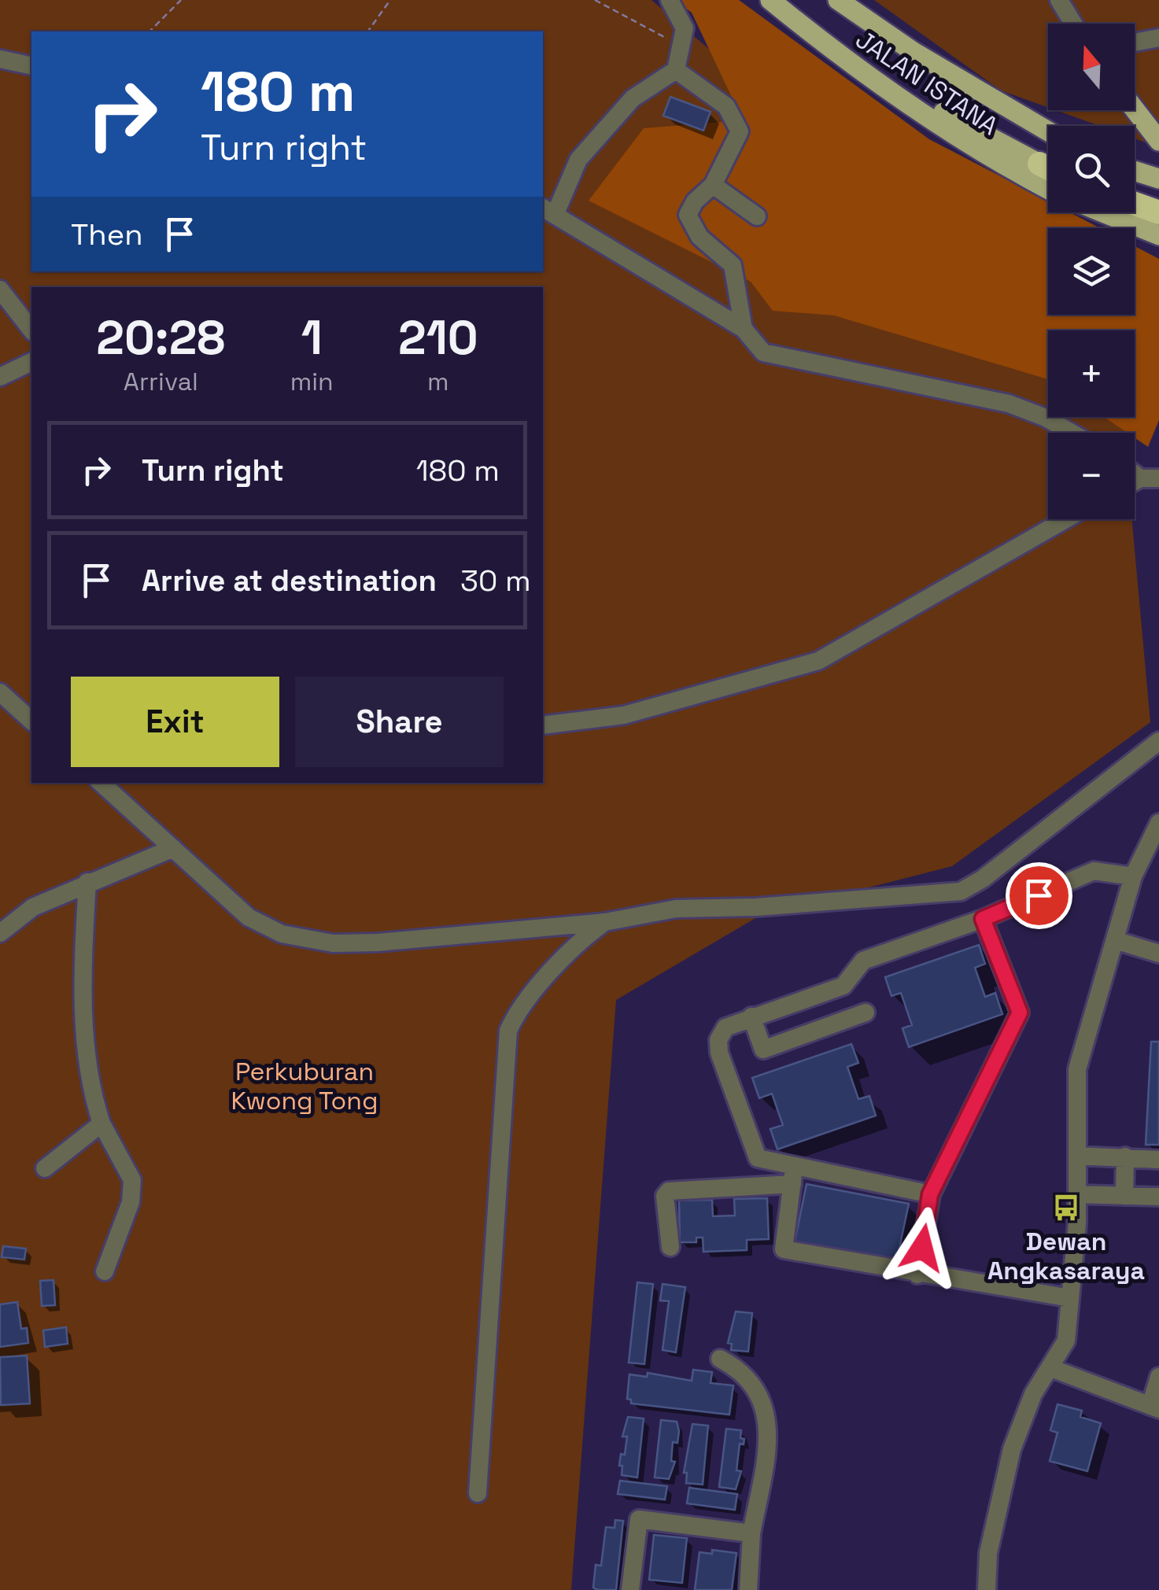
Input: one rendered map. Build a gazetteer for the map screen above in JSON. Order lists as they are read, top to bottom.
{
  "streets": {
    "main road": ["JALAN ISTANA"]
  },
  "parks": ["Perkuburan Kwong Tong"],
  "places": {
    "bus stop": ["Dewan Angkasaraya"]
  },
  "north": "top",
  "page": {
    "map_buttons": ["+", "−"],
    "turn": ["180 m", "Turn right"],
    "then": "Then",
    "eta": [
      "20:28",
      "Arrival",
      "1",
      "min",
      "210",
      "m"
    ],
    "list": [
      {
        "name": "Turn right",
        "value": "180 m"
      },
      {
        "name": "Arrive at destination",
        "value": "30 m"
      }
    ],
    "buttons": ["Exit", "Share"]
  }
}
